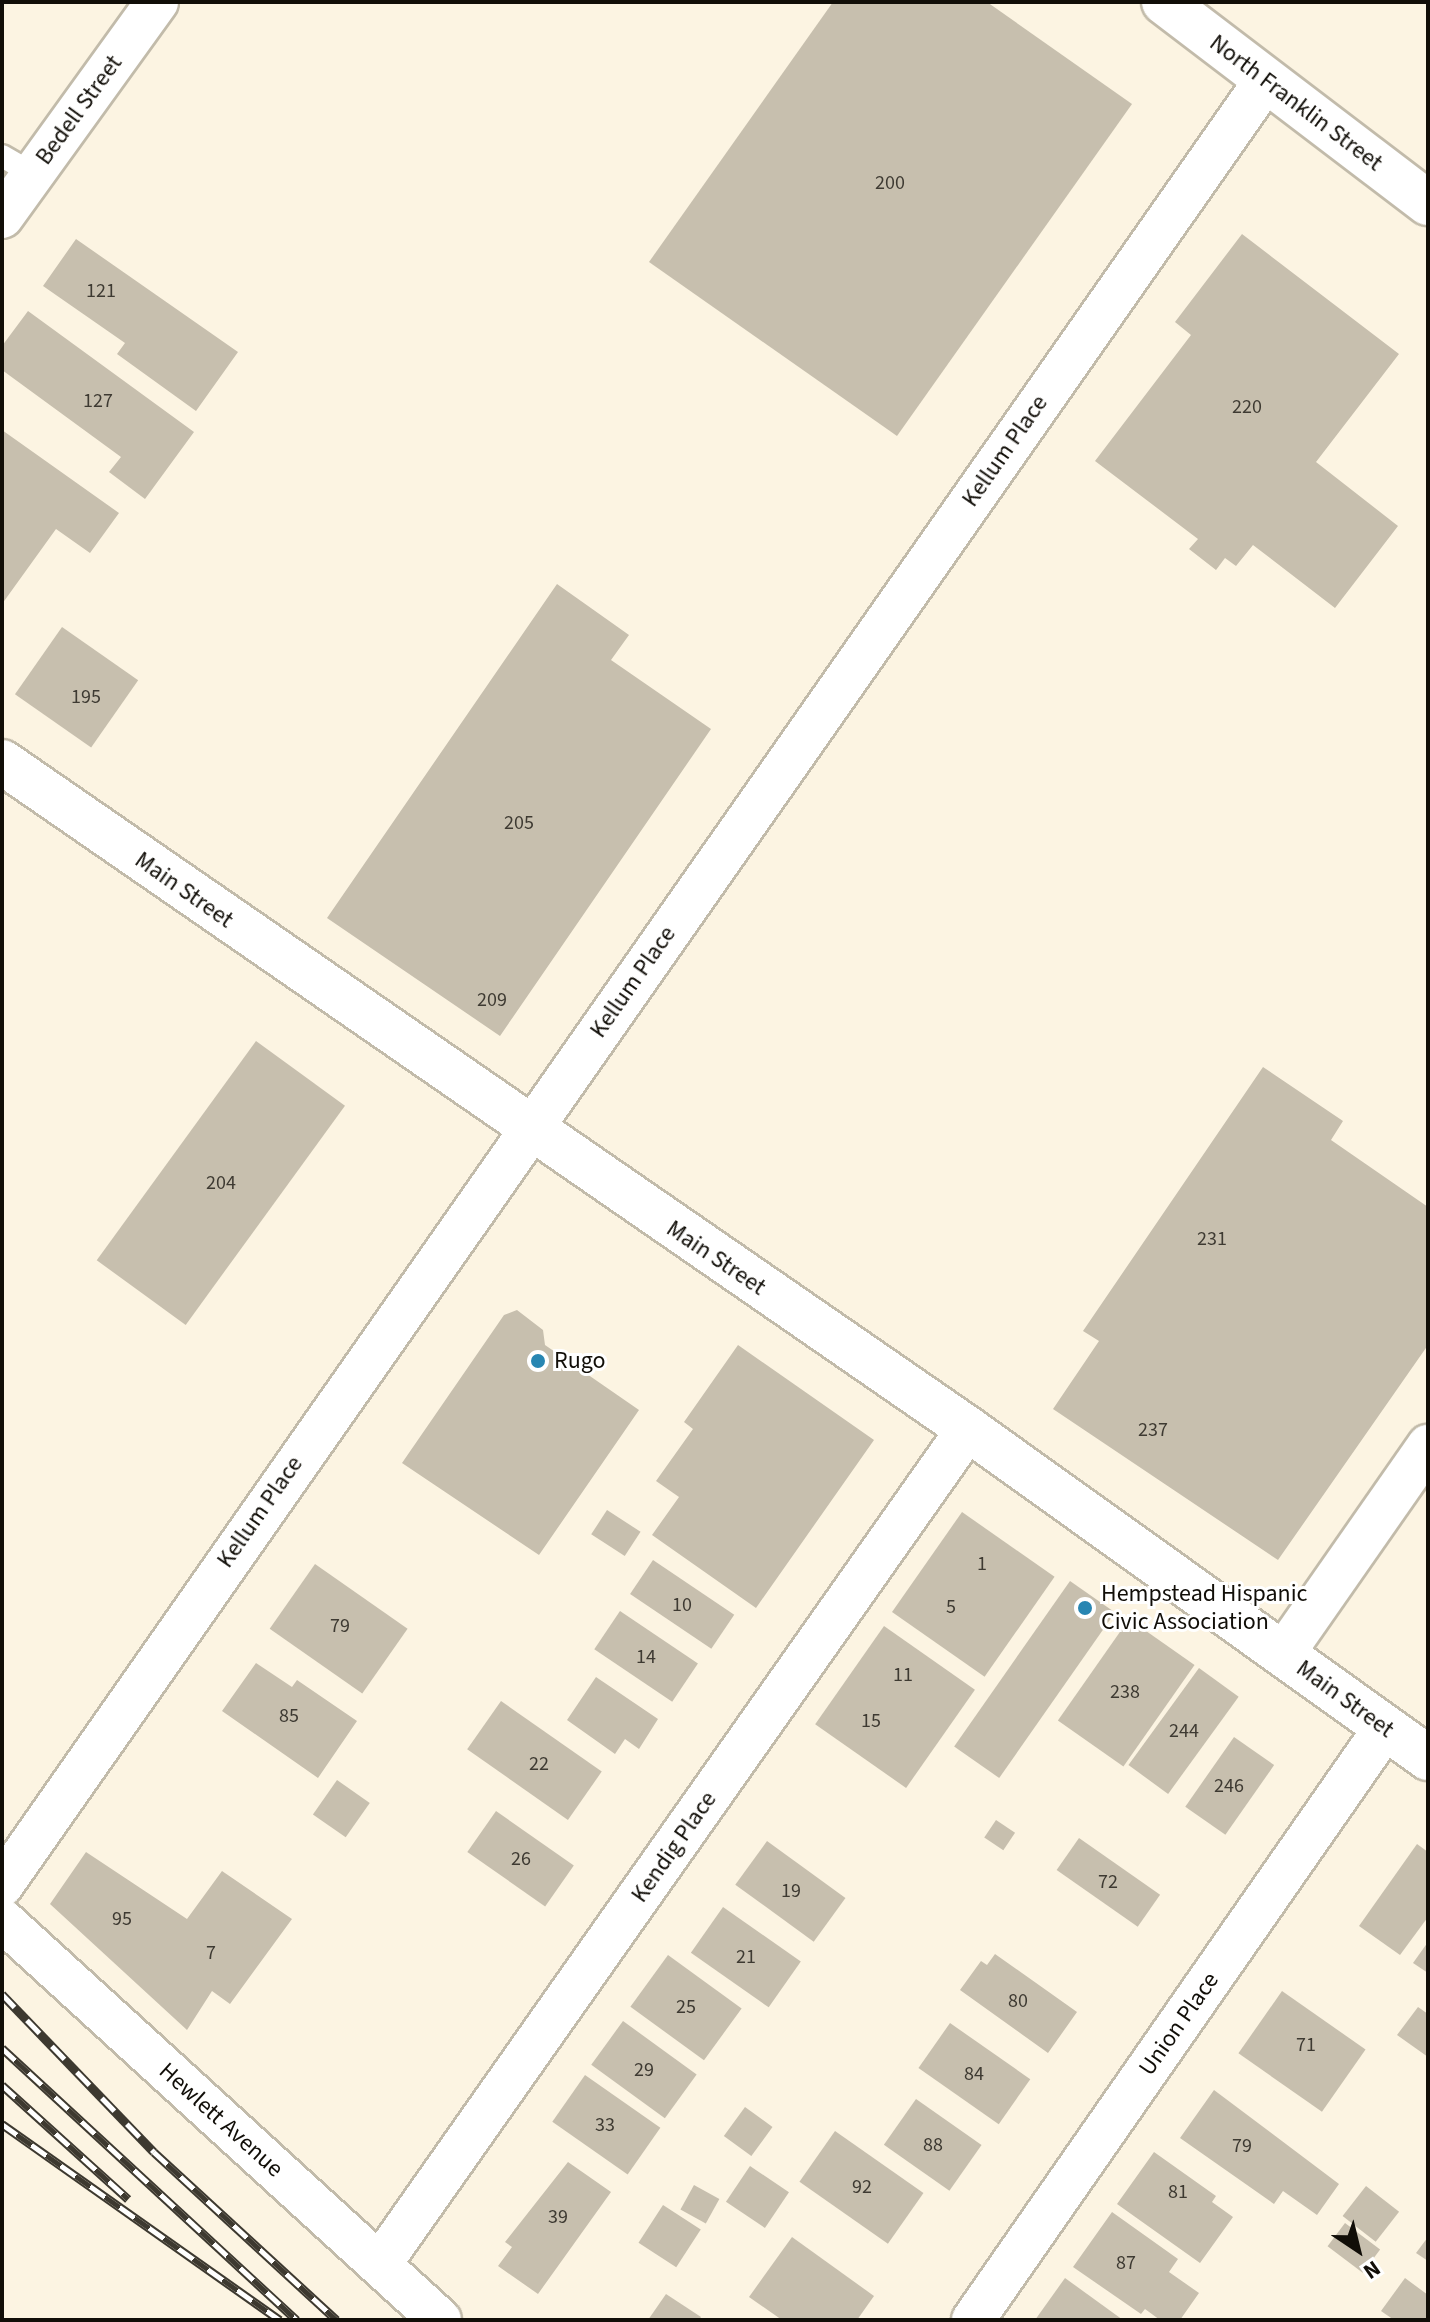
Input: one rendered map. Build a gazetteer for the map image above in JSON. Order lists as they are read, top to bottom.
{
  "streets": {
    "street": [
      "North Franklin Street",
      "Bedell Street",
      "Kellum Place",
      "Main Street",
      "Kendig Place",
      "Union Place",
      "Hewlett Avenue"
    ]
  },
  "crossings": [
    ["North Franklin Street", "Kellum Place"],
    ["Kellum Place", "Main Street"],
    ["Main Street", "Kendig Place"],
    ["Main Street", "Union Place"],
    ["Kendig Place", "Hewlett Avenue"]
  ],
  "places": ["Rugo", "Hempstead Hispanic Civic Association"],
  "house_numbers": [
    "200",
    "121",
    "127",
    "220",
    "195",
    "205",
    "209",
    "204",
    "231",
    "237",
    "1",
    "10",
    "5",
    "79",
    "14",
    "11",
    "238",
    "85",
    "15",
    "244",
    "22",
    "246",
    "26",
    "72",
    "19",
    "95",
    "7",
    "21",
    "80",
    "25",
    "71",
    "29",
    "84",
    "33",
    "88",
    "79",
    "92",
    "81",
    "39",
    "87"
  ],
  "north": "bottom right"
}
